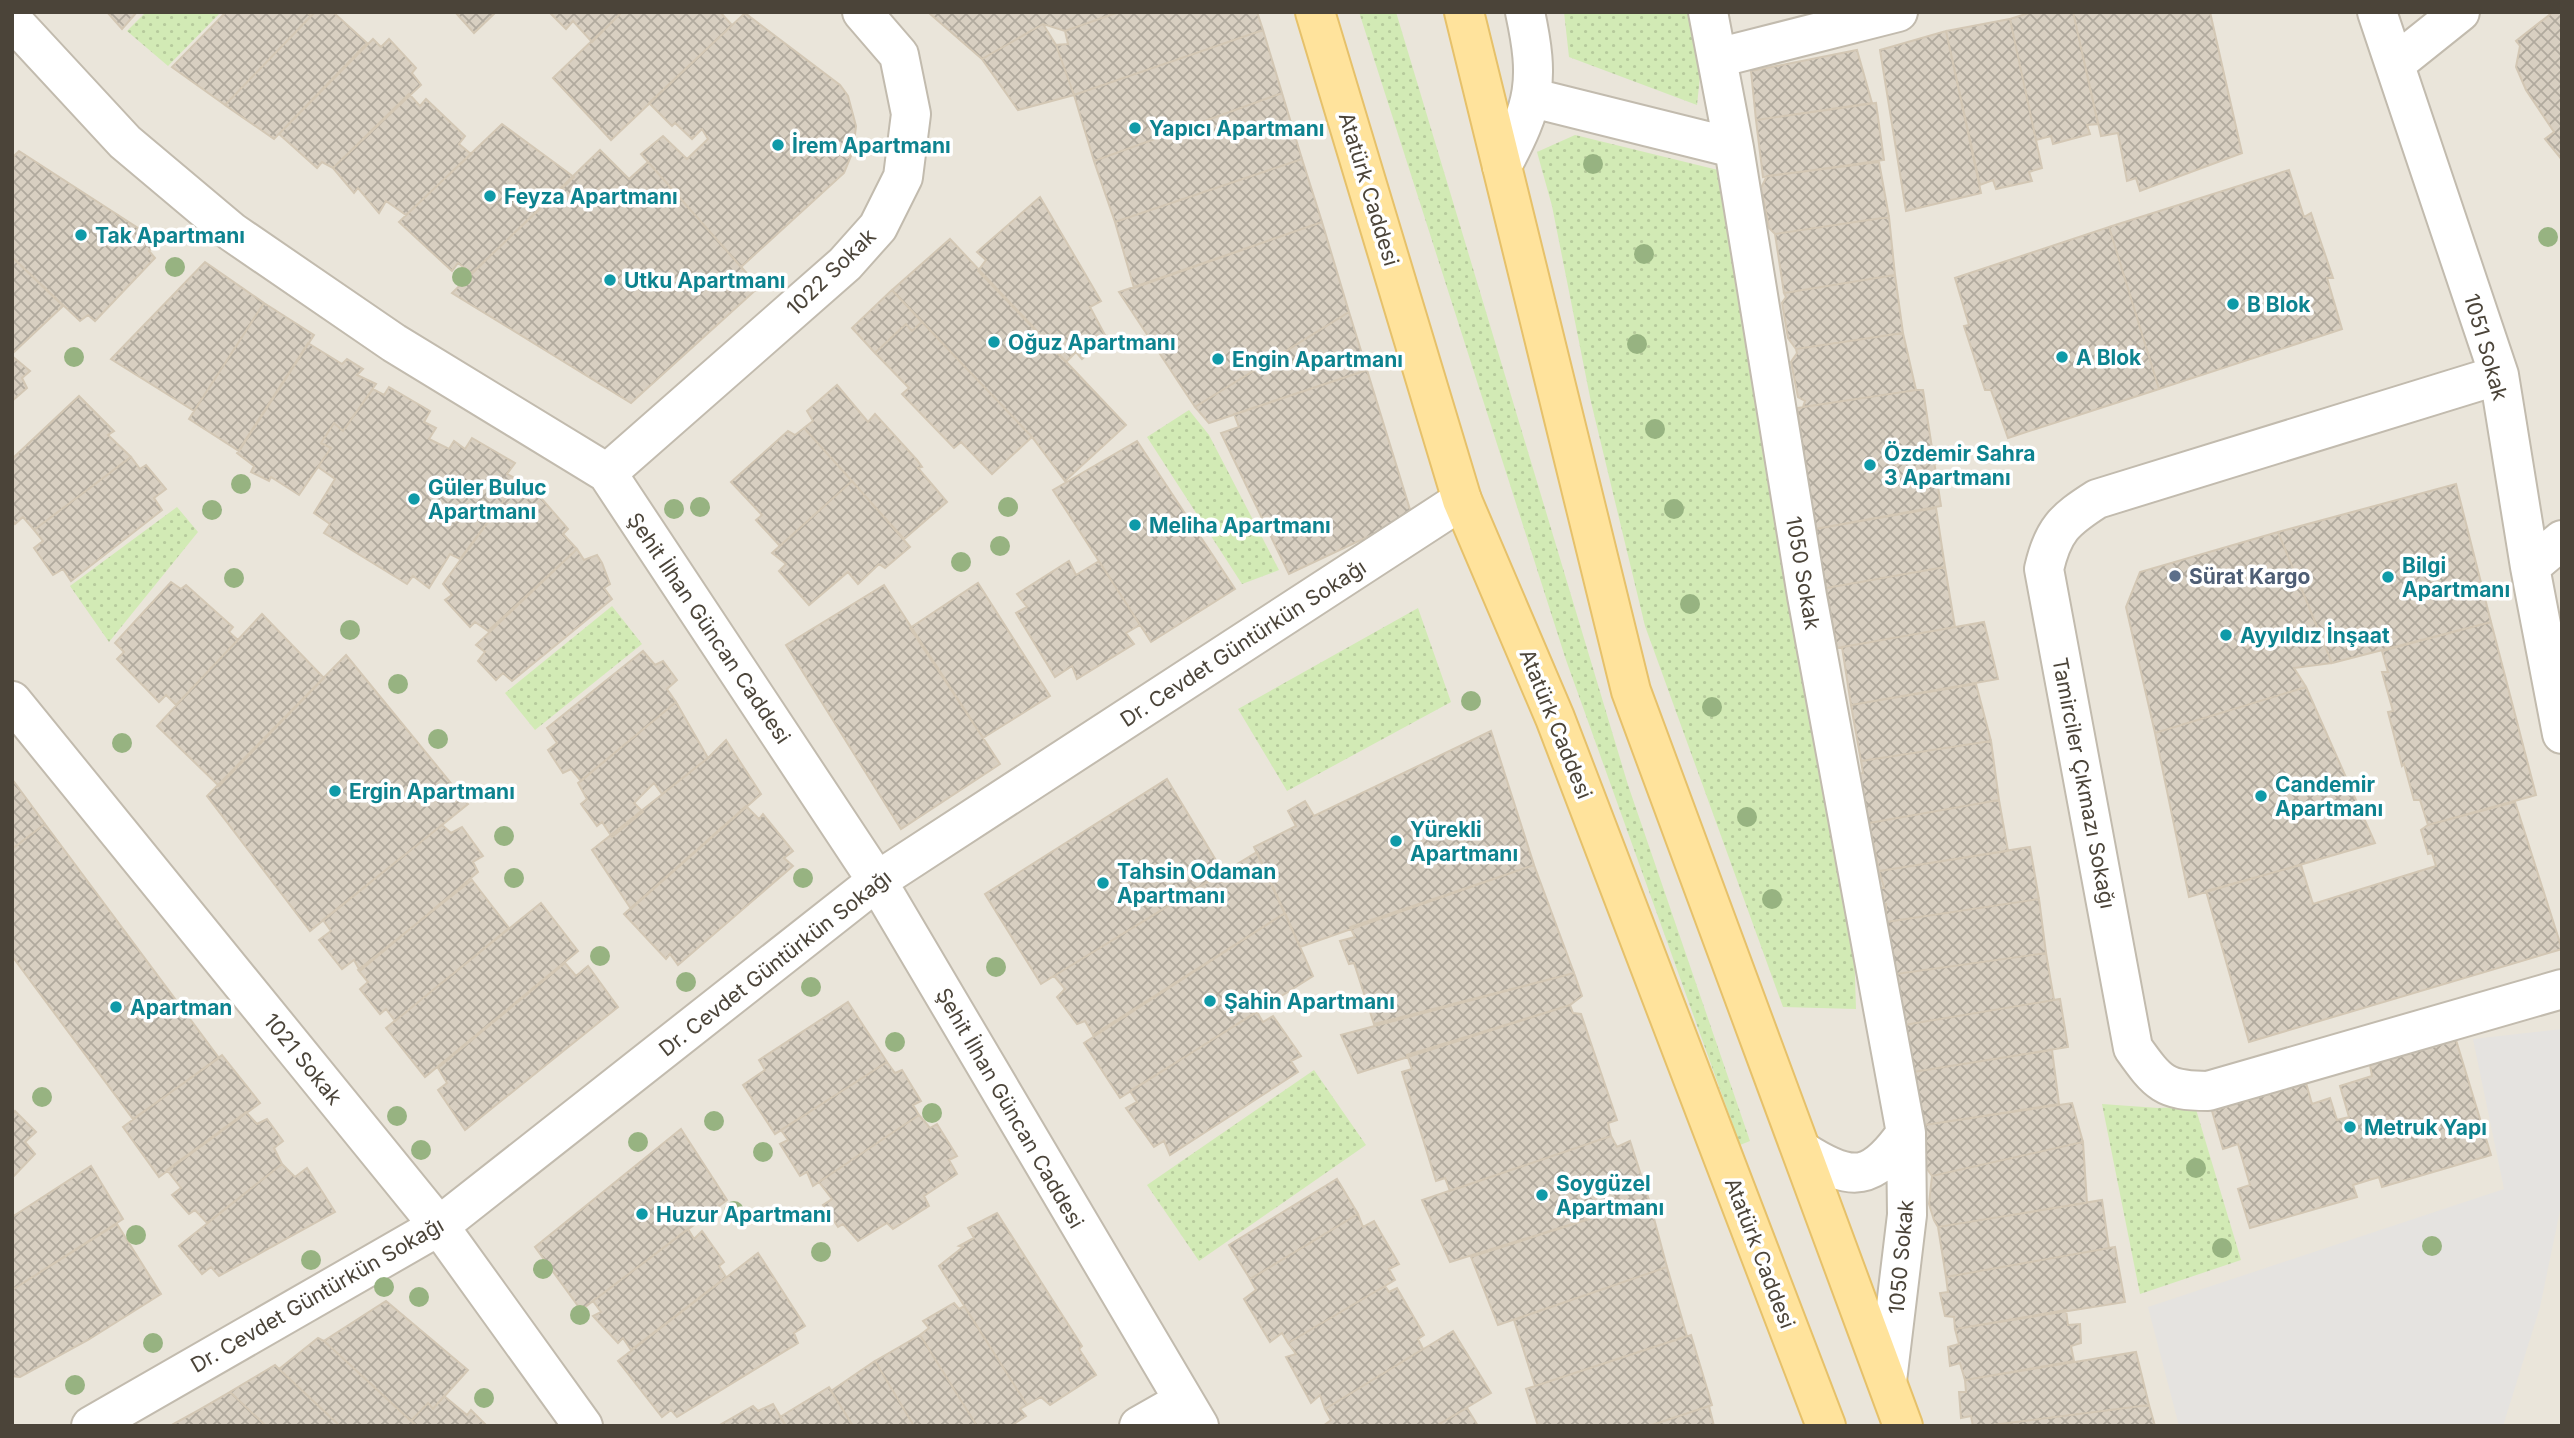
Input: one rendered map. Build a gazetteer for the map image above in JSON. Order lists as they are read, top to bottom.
{
  "streets": {
    "main road": ["Atatürk Caddesi"],
    "street": [
      "1022 Sokak",
      "1051 Sokak",
      "1050 Sokak",
      "Şehit İlhan Güncan Caddesi",
      "Dr. Cevdet Güntürkün Sokağı",
      "Tamirciler Çıkmazı Sokağı",
      "1021 Sokak"
    ]
  },
  "crossings": [
    ["Atatürk Caddesi", "Dr. Cevdet Güntürkün Sokağı"],
    ["1022 Sokak", "Şehit İlhan Güncan Caddesi"],
    ["1051 Sokak", "Tamirciler Çıkmazı Sokağı"],
    ["Şehit İlhan Güncan Caddesi", "Dr. Cevdet Güntürkün Sokağı"],
    ["Dr. Cevdet Güntürkün Sokağı", "1021 Sokak"]
  ],
  "places": [
    "Yapıcı Apartmanı",
    "İrem Apartmanı",
    "Feyza Apartmanı",
    "Tak Apartmanı",
    "Utku Apartmanı",
    "B Blok",
    "Oğuz Apartmanı",
    "A Blok",
    "Engin Apartmanı",
    "Özdemir Sahra 3 Apartmanı",
    "Güler Buluc Apartmanı",
    "Meliha Apartmanı",
    "Sürat Kargo",
    "Bilgi Apartmanı",
    "Ayyıldız İnşaat",
    "Ergin Apartmanı",
    "Candemir Apartmanı",
    "Yürekli Apartmanı",
    "Tahsin Odaman Apartmanı",
    "Şahin Apartmanı",
    "Apartman",
    "Metruk Yapı",
    "Soygüzel Apartmanı",
    "Huzur Apartmanı"
  ]
}
